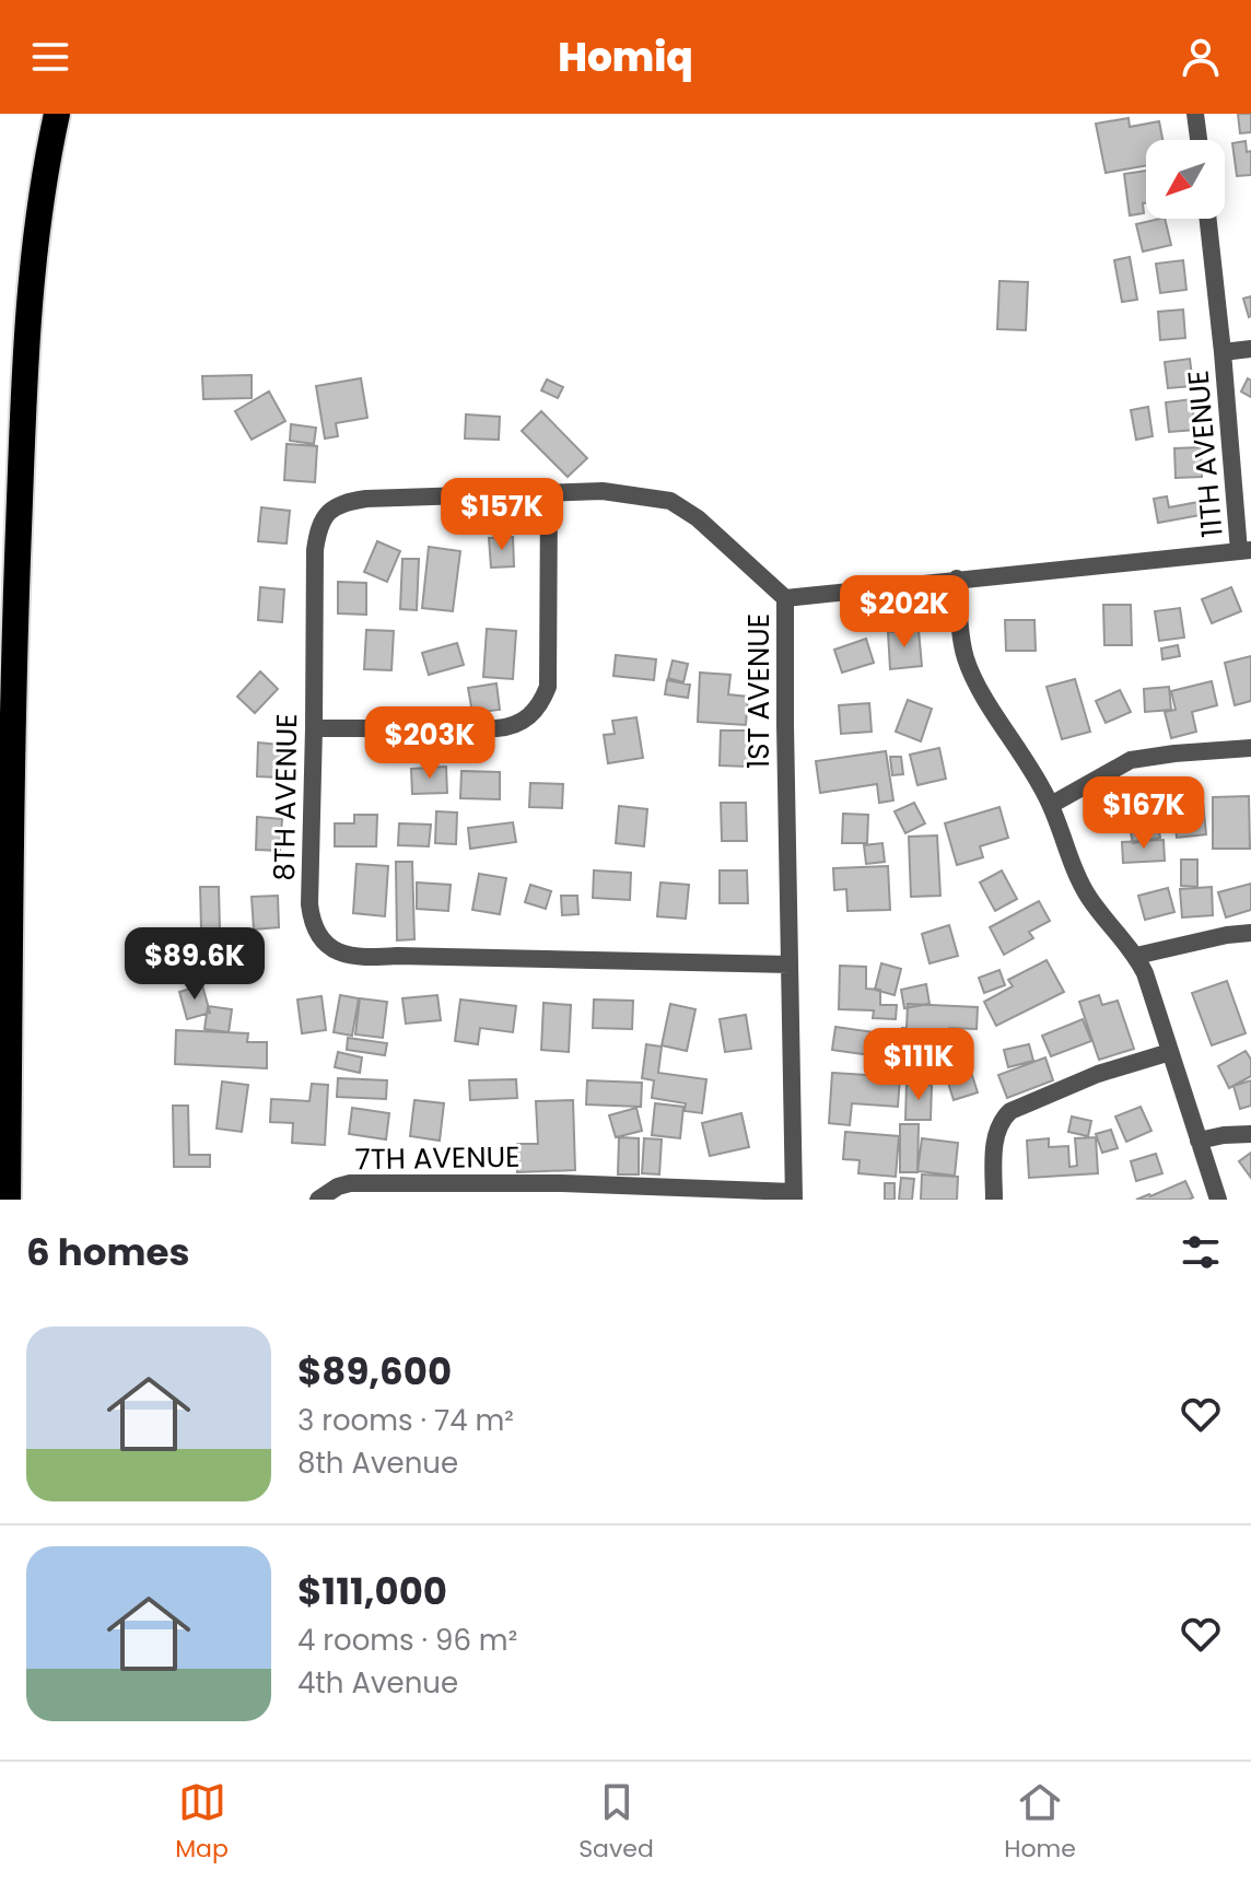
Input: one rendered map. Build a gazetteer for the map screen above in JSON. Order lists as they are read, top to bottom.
{
  "streets": {
    "street": [
      "11TH AVENUE",
      "1ST AVENUE",
      "8TH AVENUE",
      "7TH AVENUE"
    ]
  },
  "crossings": [
    ["11TH AVENUE", "1ST AVENUE"],
    ["1ST AVENUE", "8TH AVENUE"],
    ["1ST AVENUE", "7TH AVENUE"]
  ],
  "north": "bottom left",
  "page": {
    "header": "Homiq",
    "price": [
      "$157K",
      "$202K",
      "$203K",
      "$167K",
      "$89.6K",
      "$111K"
    ],
    "heading": "6 homes",
    "list": [
      {
        "name": "$89,600",
        "note": "3 rooms · 74 m² · 8th Avenue"
      },
      {
        "name": "$111,000",
        "note": "4 rooms · 96 m² · 4th Avenue"
      }
    ],
    "tabs": ["Map", "Saved", "Home"]
  }
}
